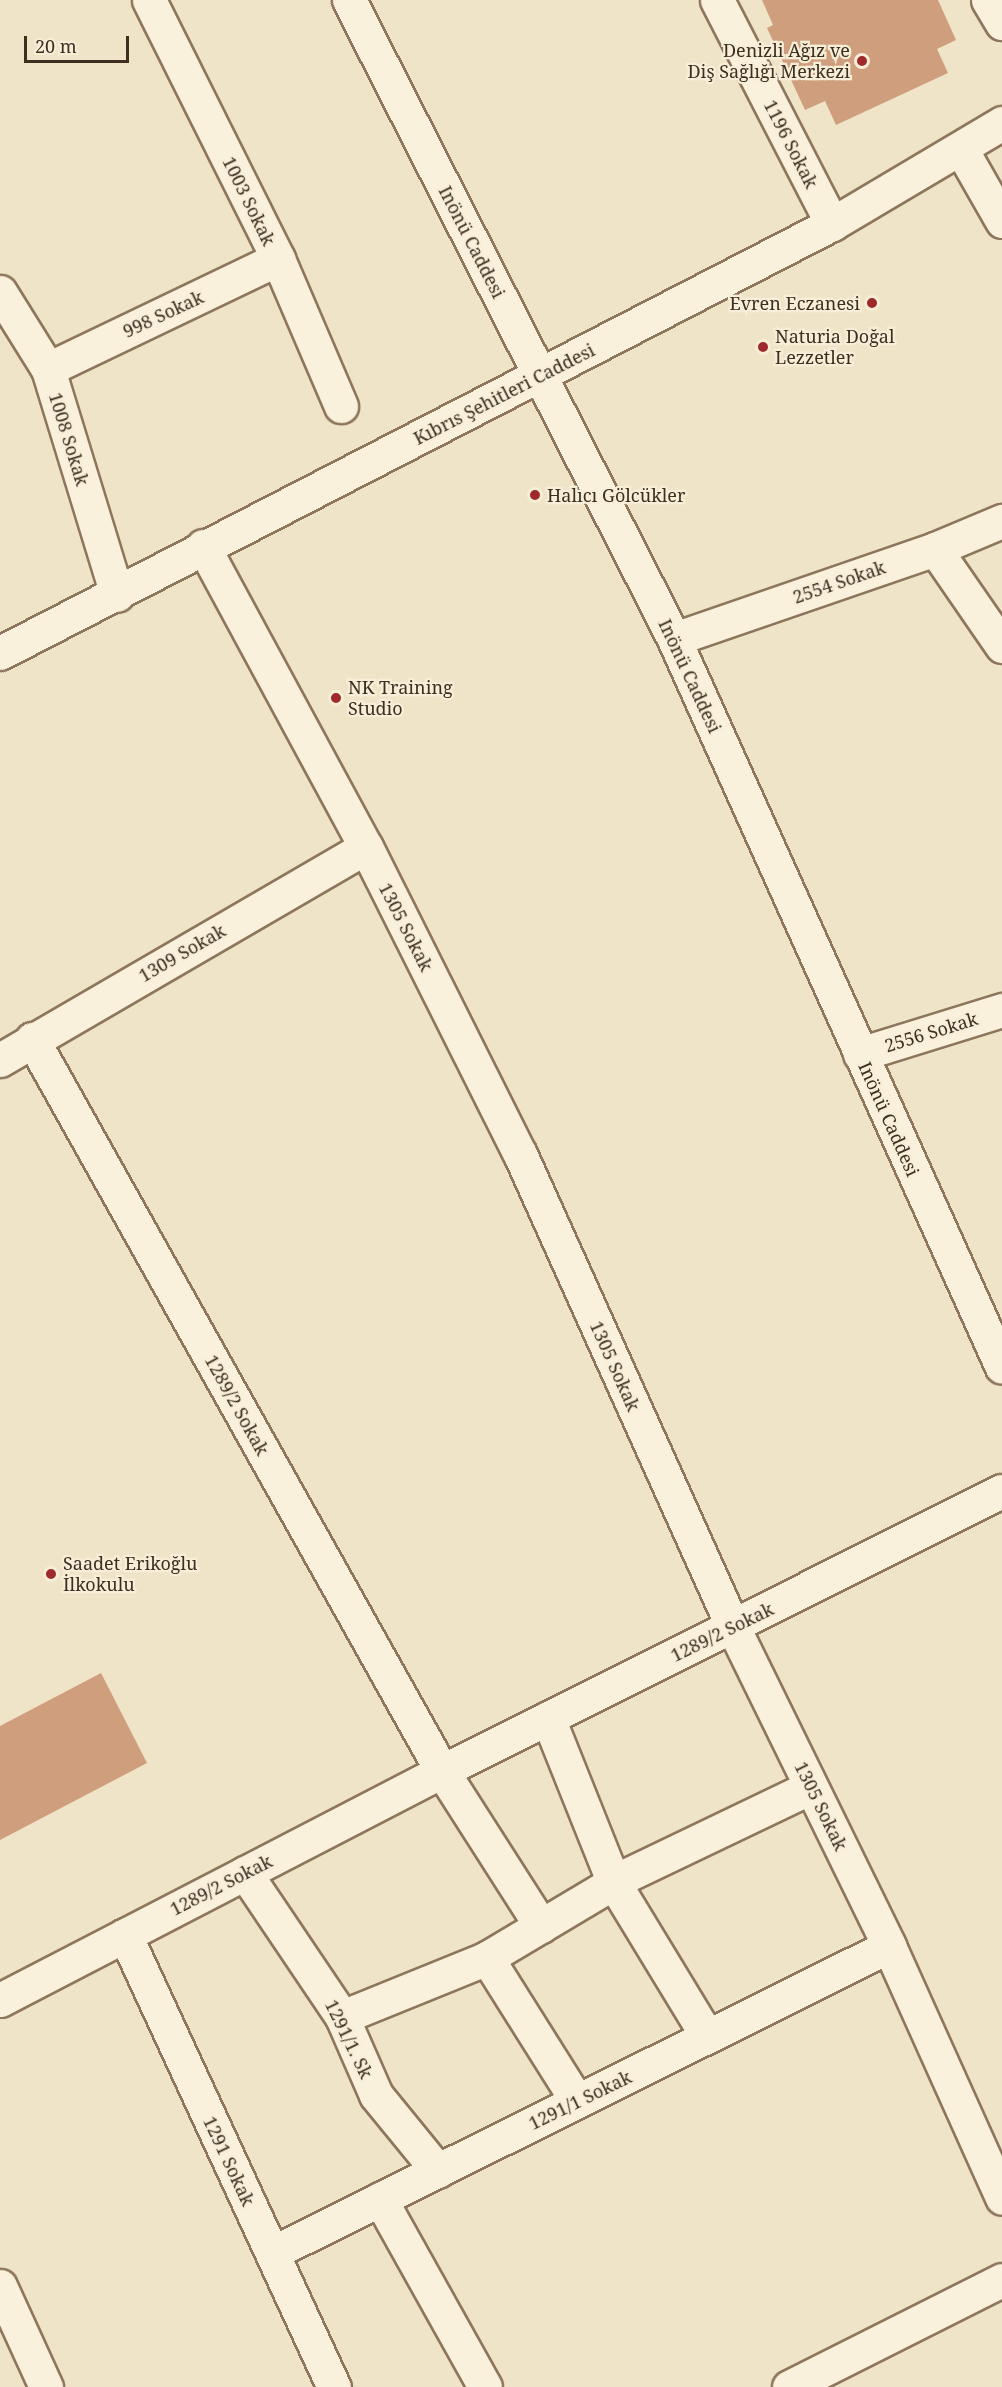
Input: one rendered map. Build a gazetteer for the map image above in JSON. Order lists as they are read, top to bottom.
{
  "streets": {
    "street": [
      "1196 Sokak",
      "1003 Sokak",
      "Inönü Caddesi",
      "998 Sokak",
      "Kıbrıs Şehitleri Caddesi",
      "1008 Sokak",
      "2554 Sokak",
      "1305 Sokak",
      "1309 Sokak",
      "2556 Sokak",
      "1289/2 Sokak",
      "1291/1. Sk",
      "1291/1 Sokak",
      "1291 Sokak"
    ]
  },
  "crossings": [
    ["1196 Sokak", "Kıbrıs Şehitleri Caddesi"],
    ["1003 Sokak", "998 Sokak"],
    ["Inönü Caddesi", "Kıbrıs Şehitleri Caddesi"],
    ["Inönü Caddesi", "2554 Sokak"],
    ["Inönü Caddesi", "2556 Sokak"],
    ["998 Sokak", "1008 Sokak"],
    ["Kıbrıs Şehitleri Caddesi", "1008 Sokak"],
    ["Kıbrıs Şehitleri Caddesi", "1305 Sokak"],
    ["1305 Sokak", "1309 Sokak"],
    ["1305 Sokak", "1289/2 Sokak"],
    ["1305 Sokak", "1291/1 Sokak"],
    ["1309 Sokak", "1289/2 Sokak"],
    ["1289/2 Sokak", "1291/1. Sk"],
    ["1289/2 Sokak", "1291 Sokak"],
    ["1291/1. Sk", "1291/1 Sokak"],
    ["1291/1 Sokak", "1291 Sokak"]
  ],
  "places": [
    "Denizli Ağız ve Diş Sağlığı Merkezi",
    "Evren Eczanesi",
    "Naturia Doğal Lezzetler",
    "Halıcı Gölcükler",
    "NK Training Studio",
    "Saadet Erikoğlu İlkokulu"
  ],
  "scale_bar": "20 m"
}
